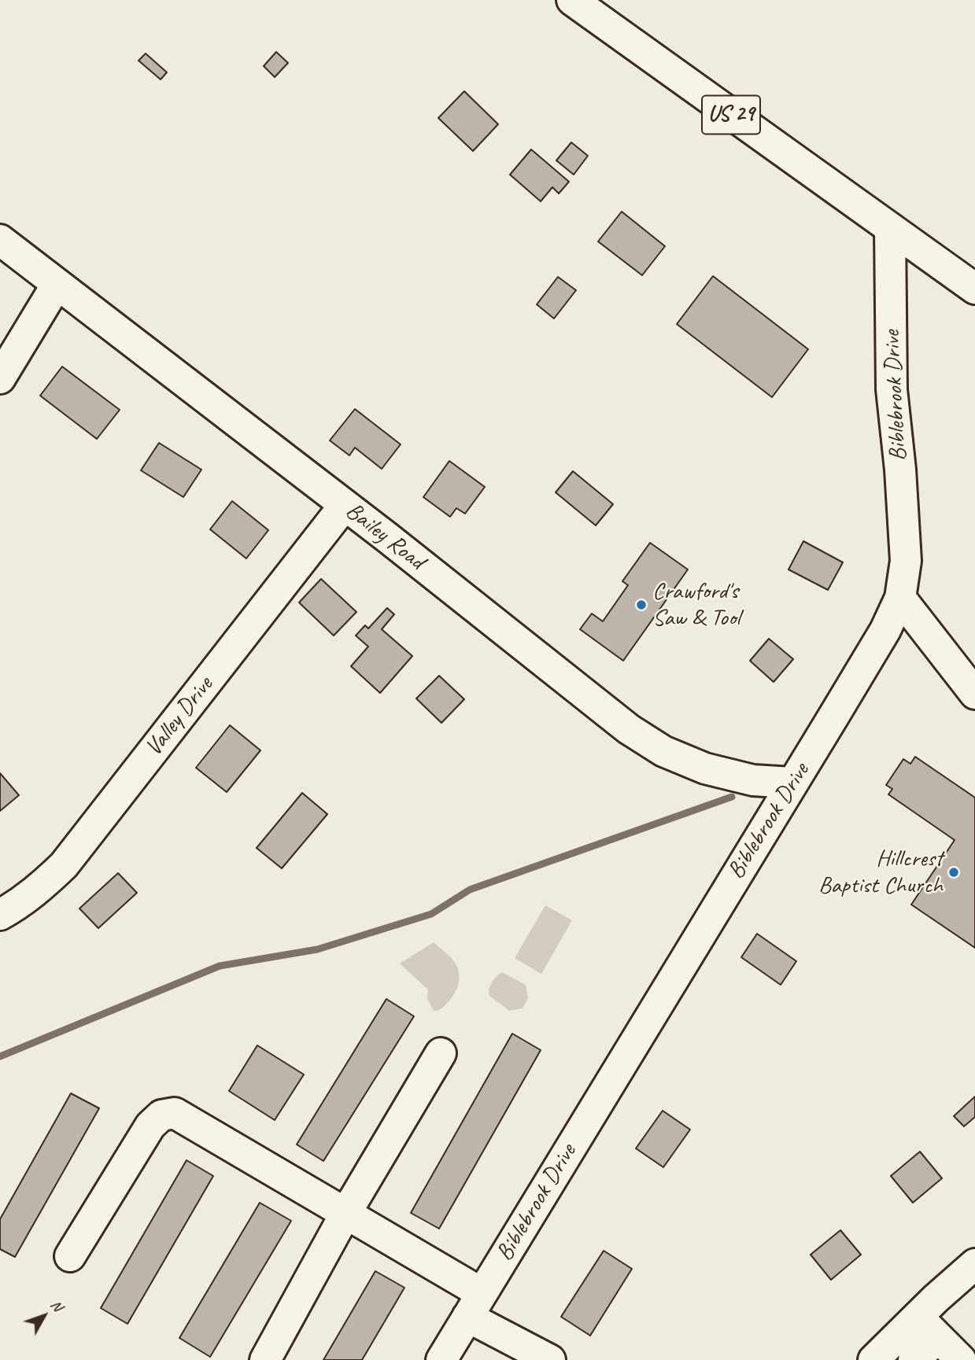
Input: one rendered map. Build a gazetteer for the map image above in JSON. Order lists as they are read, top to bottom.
{
  "streets": {
    "street": [
      "US 29",
      "Biblebrook Drive",
      "Bailey Road",
      "Valley Drive"
    ]
  },
  "crossings": [
    ["US 29", "Biblebrook Drive"],
    ["Biblebrook Drive", "Bailey Road"],
    ["Bailey Road", "Valley Drive"]
  ],
  "places": ["Crawford's Saw & Tool", "Hillcrest Baptist Church"],
  "north": "top right"
}
